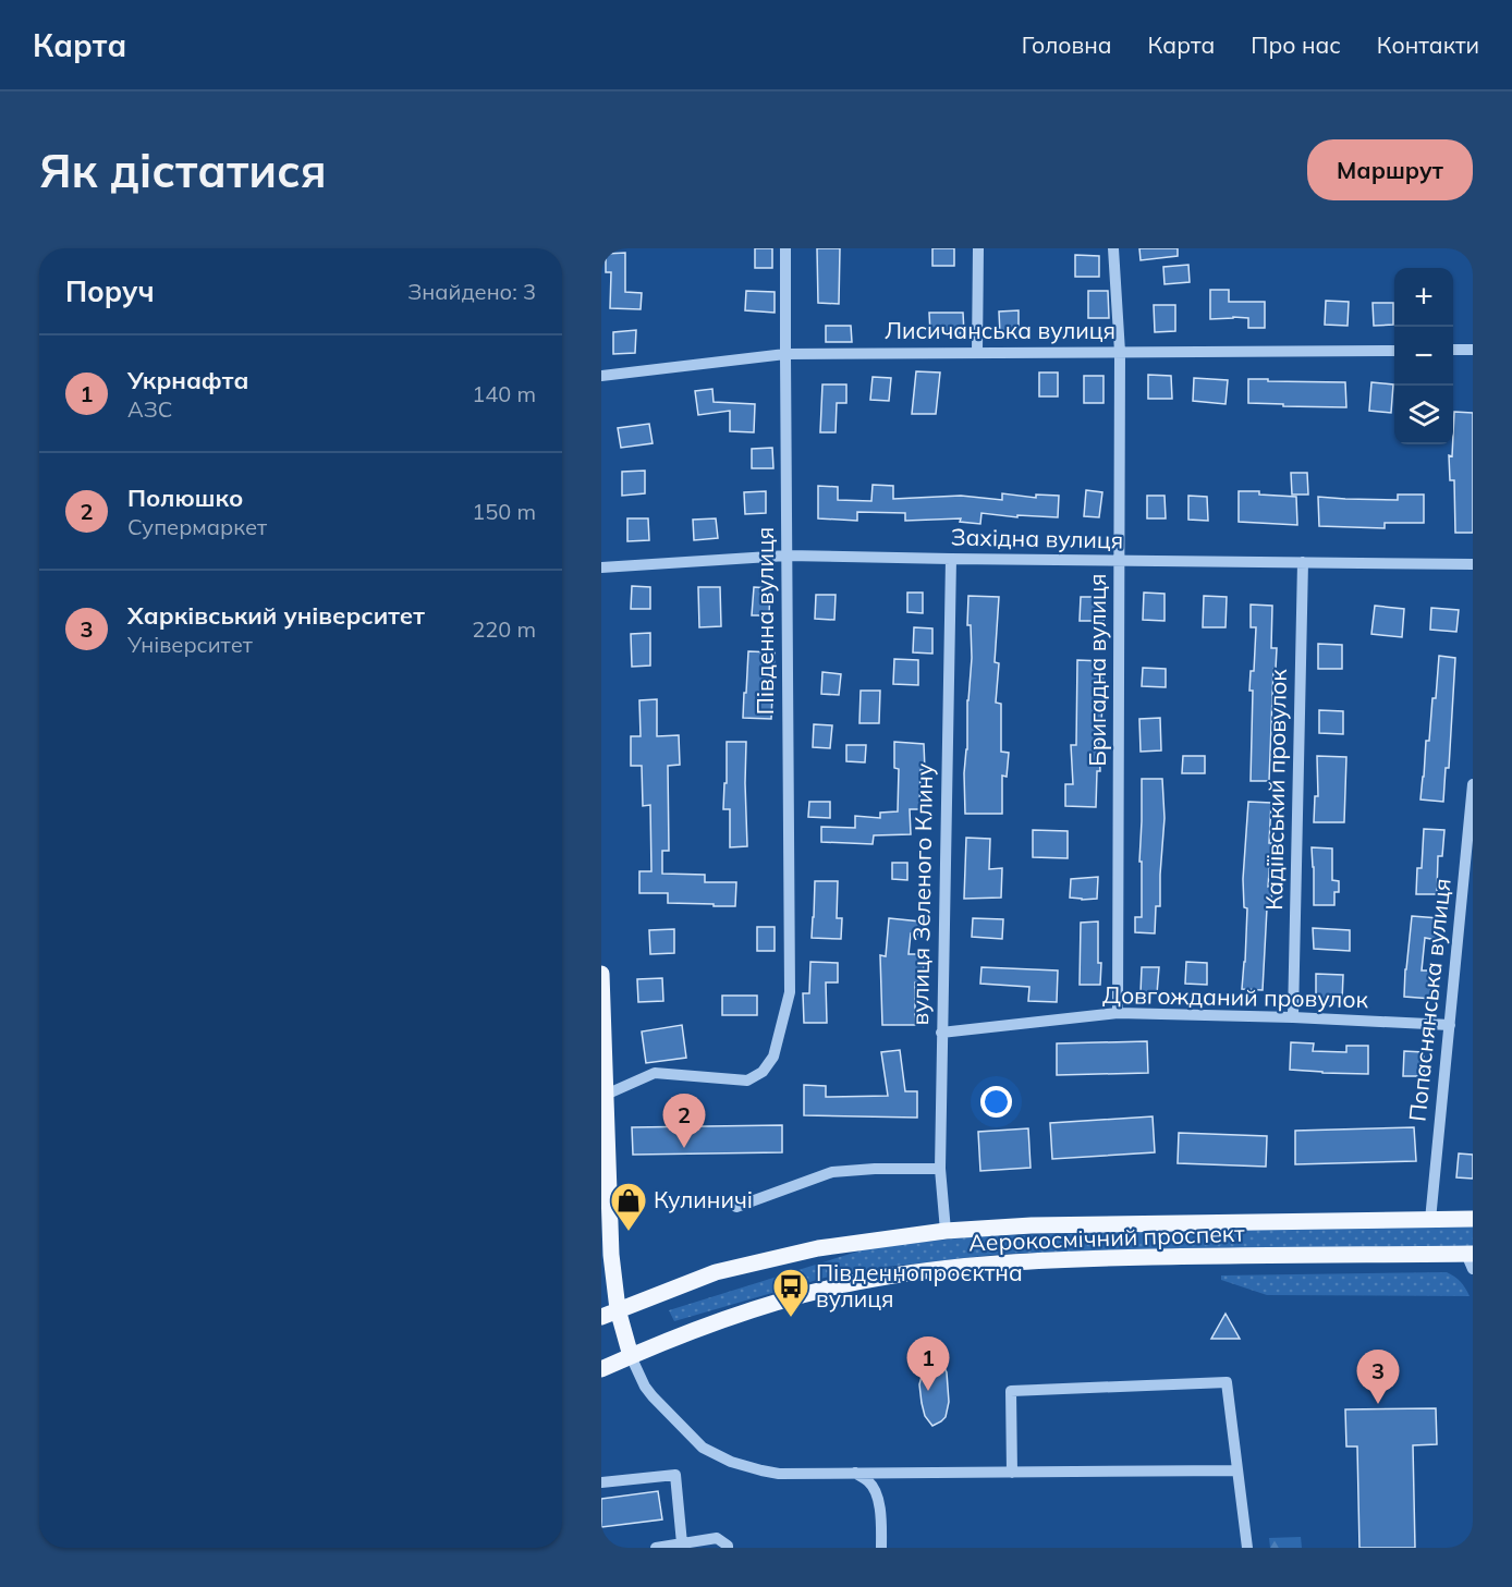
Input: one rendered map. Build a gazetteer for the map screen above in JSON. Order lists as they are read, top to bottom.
{
  "streets": {
    "main road": ["Аерокосмічний проспект"],
    "street": [
      "Лисичанська вулиця",
      "Західна вулиця",
      "Південна вулиця",
      "Бригадна вулиця",
      "Кадіївський провулок",
      "вулиця Зеленого Клину",
      "Довгожданий провулок",
      "Попаснянська вулиця"
    ]
  },
  "crossings": [
    ["Лисичанська вулиця", "Південна вулиця"],
    ["Лисичанська вулиця", "Бригадна вулиця"],
    ["Західна вулиця", "Південна вулиця"],
    ["Західна вулиця", "Бригадна вулиця"],
    ["Західна вулиця", "Кадіївський провулок"],
    ["Західна вулиця", "вулиця Зеленого Клину"],
    ["Бригадна вулиця", "Довгожданий провулок"],
    ["Кадіївський провулок", "Довгожданий провулок"],
    ["вулиця Зеленого Клину", "Довгожданий провулок"],
    ["вулиця Зеленого Клину", "Аерокосмічний проспект"],
    ["Довгожданий провулок", "Попаснянська вулиця"],
    ["Попаснянська вулиця", "Аерокосмічний проспект"]
  ],
  "places": {
    "shop": ["Кулиничі"],
    "bus stop": ["Південнопроєктна вулиця"]
  },
  "page": {
    "header": "Карта",
    "nav": [
      "Головна",
      "Карта",
      "Про нас",
      "Контакти"
    ],
    "buttons": "Маршрут",
    "title": "Як дістатися",
    "heading": ["Поруч", "Знайдено: 3"],
    "map_buttons": ["+", "−"],
    "list": [
      {
        "mark": "1",
        "name": "Укрнафта",
        "note": "АЗС",
        "value": "140 m"
      },
      {
        "mark": "2",
        "name": "Полюшко",
        "note": "Супермаркет",
        "value": "150 m"
      },
      {
        "mark": "3",
        "name": "Харківський університет",
        "note": "Університет",
        "value": "220 m"
      }
    ],
    "pins": ["2", "1", "3"]
  }
}
